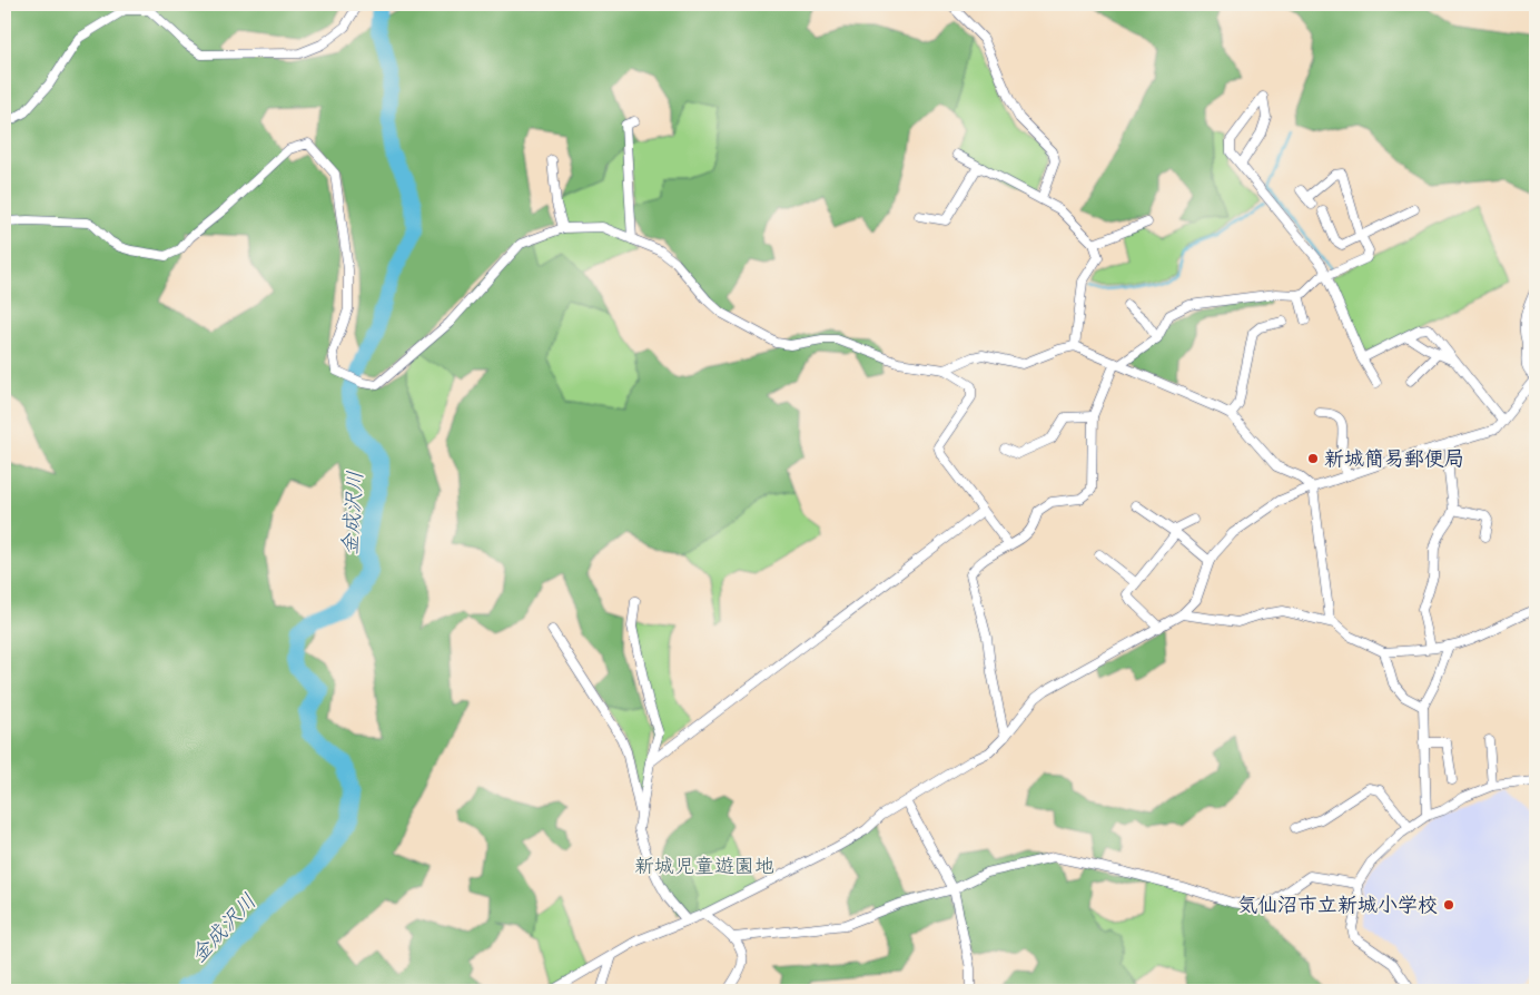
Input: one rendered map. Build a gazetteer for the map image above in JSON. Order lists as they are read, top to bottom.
{
  "water": ["金成沢川"],
  "parks": ["新城児童遊園地"],
  "places": ["新城簡易郵便局", "気仙沼市立新城小学校"]
}
